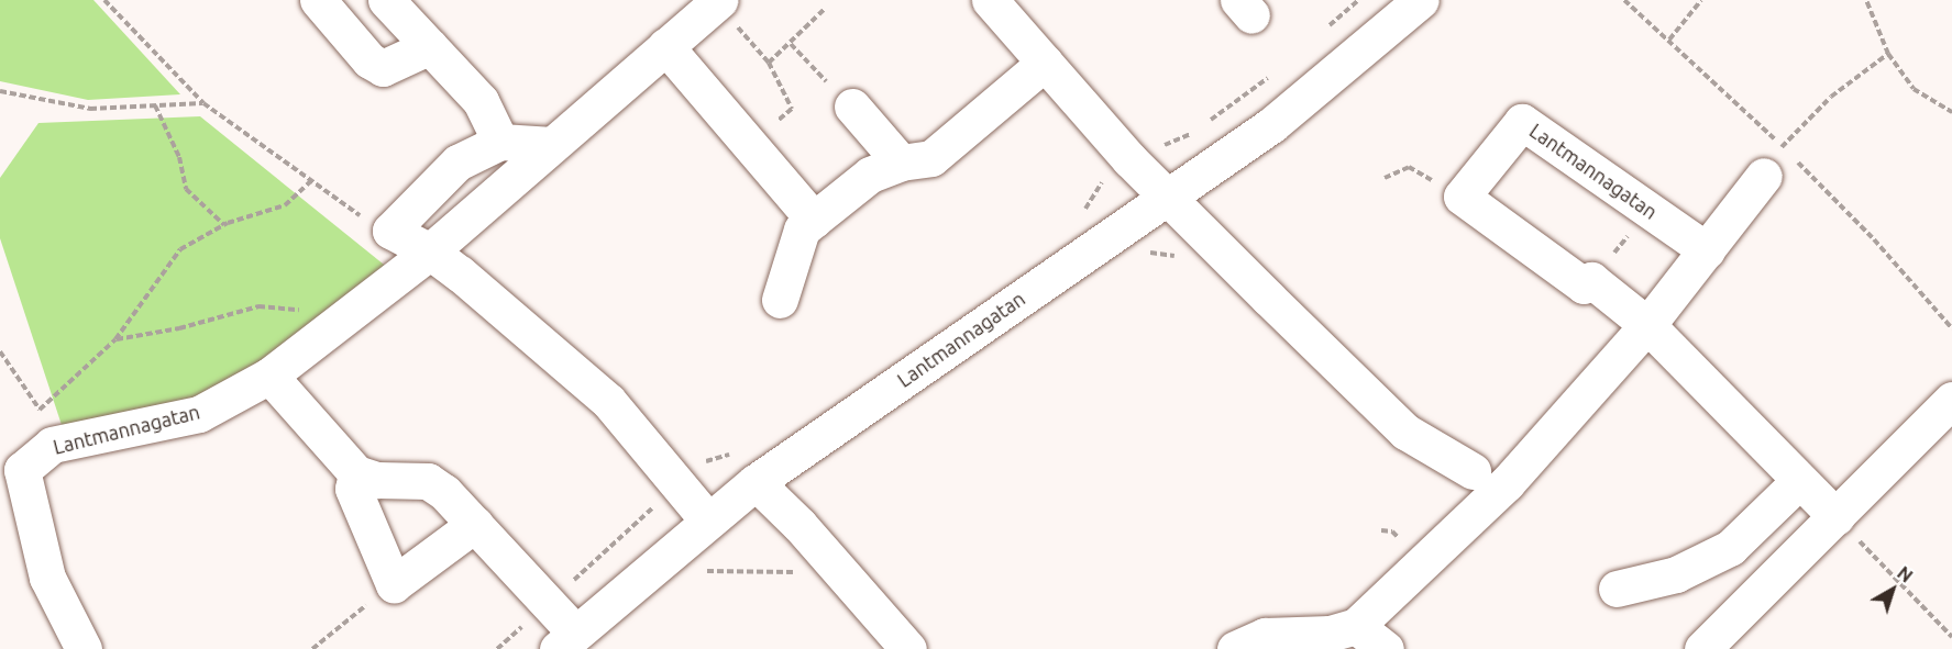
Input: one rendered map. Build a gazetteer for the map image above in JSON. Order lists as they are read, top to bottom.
{
  "streets": {
    "street": ["Lantmannagatan"]
  },
  "north": "top right"
}
